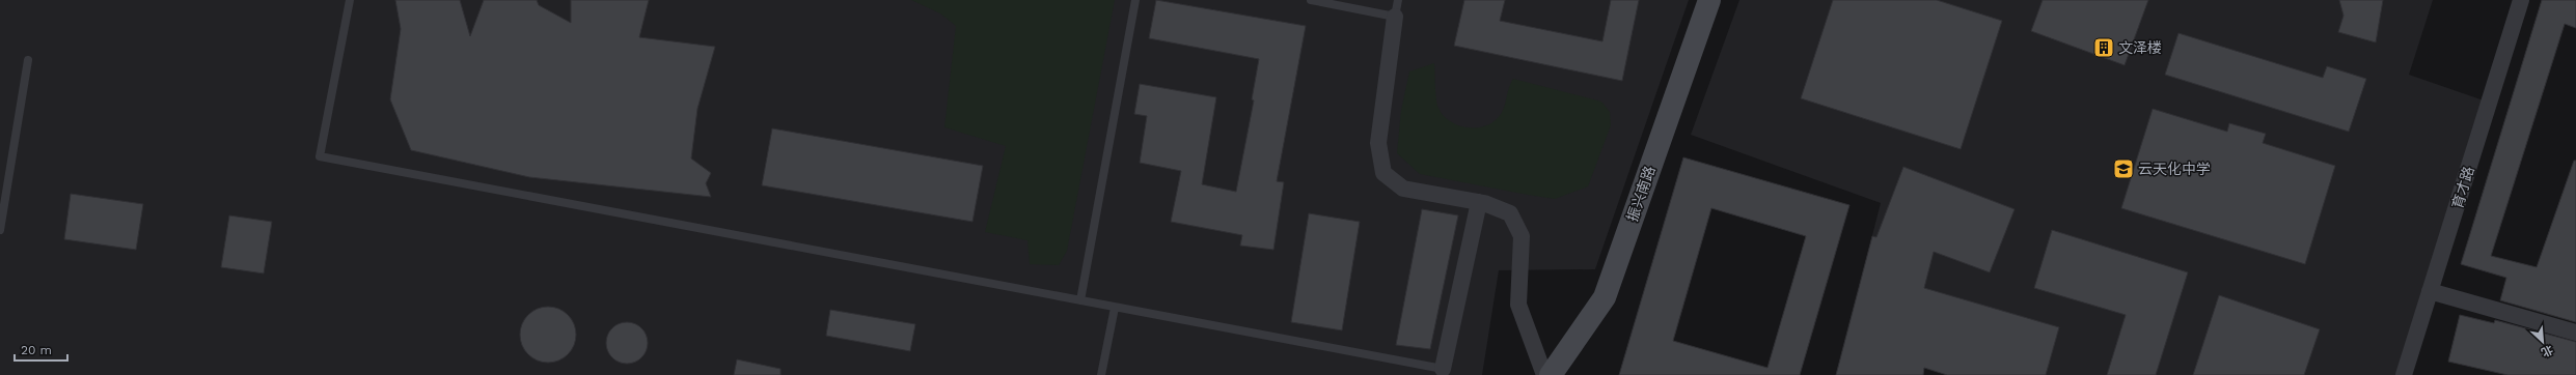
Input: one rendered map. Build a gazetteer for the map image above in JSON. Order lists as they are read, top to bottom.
{
  "streets": {
    "main road": ["振兴南路"],
    "street": ["育才路"]
  },
  "places": {
    "building": ["文泽楼"],
    "school or university": ["云天化中学"]
  },
  "scale_bar": "20 m",
  "north": "bottom right"
}
